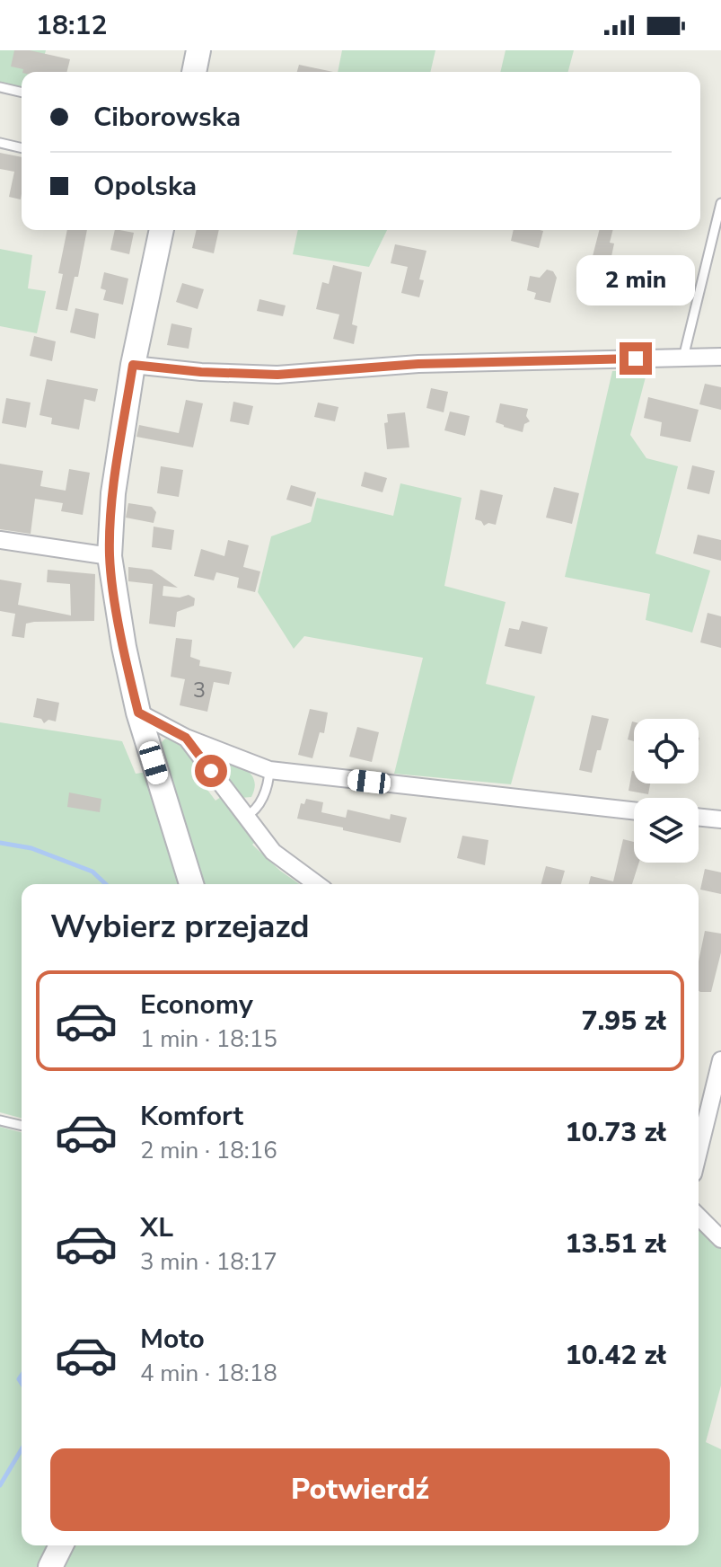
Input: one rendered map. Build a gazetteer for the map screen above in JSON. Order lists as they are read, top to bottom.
{
  "house_numbers": ["3"],
  "page": {
    "status": "18:12",
    "banner": ["Ciborowska", "Opolska"],
    "bubble": "2 min",
    "heading": "Wybierz przejazd",
    "list": [
      {
        "name": "Economy",
        "note": "1 min · 18:15",
        "value": "7.95 zł"
      },
      {
        "name": "Komfort",
        "note": "2 min · 18:16",
        "value": "10.73 zł"
      },
      {
        "name": "XL",
        "note": "3 min · 18:17",
        "value": "13.51 zł"
      },
      {
        "name": "Moto",
        "note": "4 min · 18:18",
        "value": "10.42 zł"
      }
    ],
    "buttons": "Potwierdź"
  }
}
